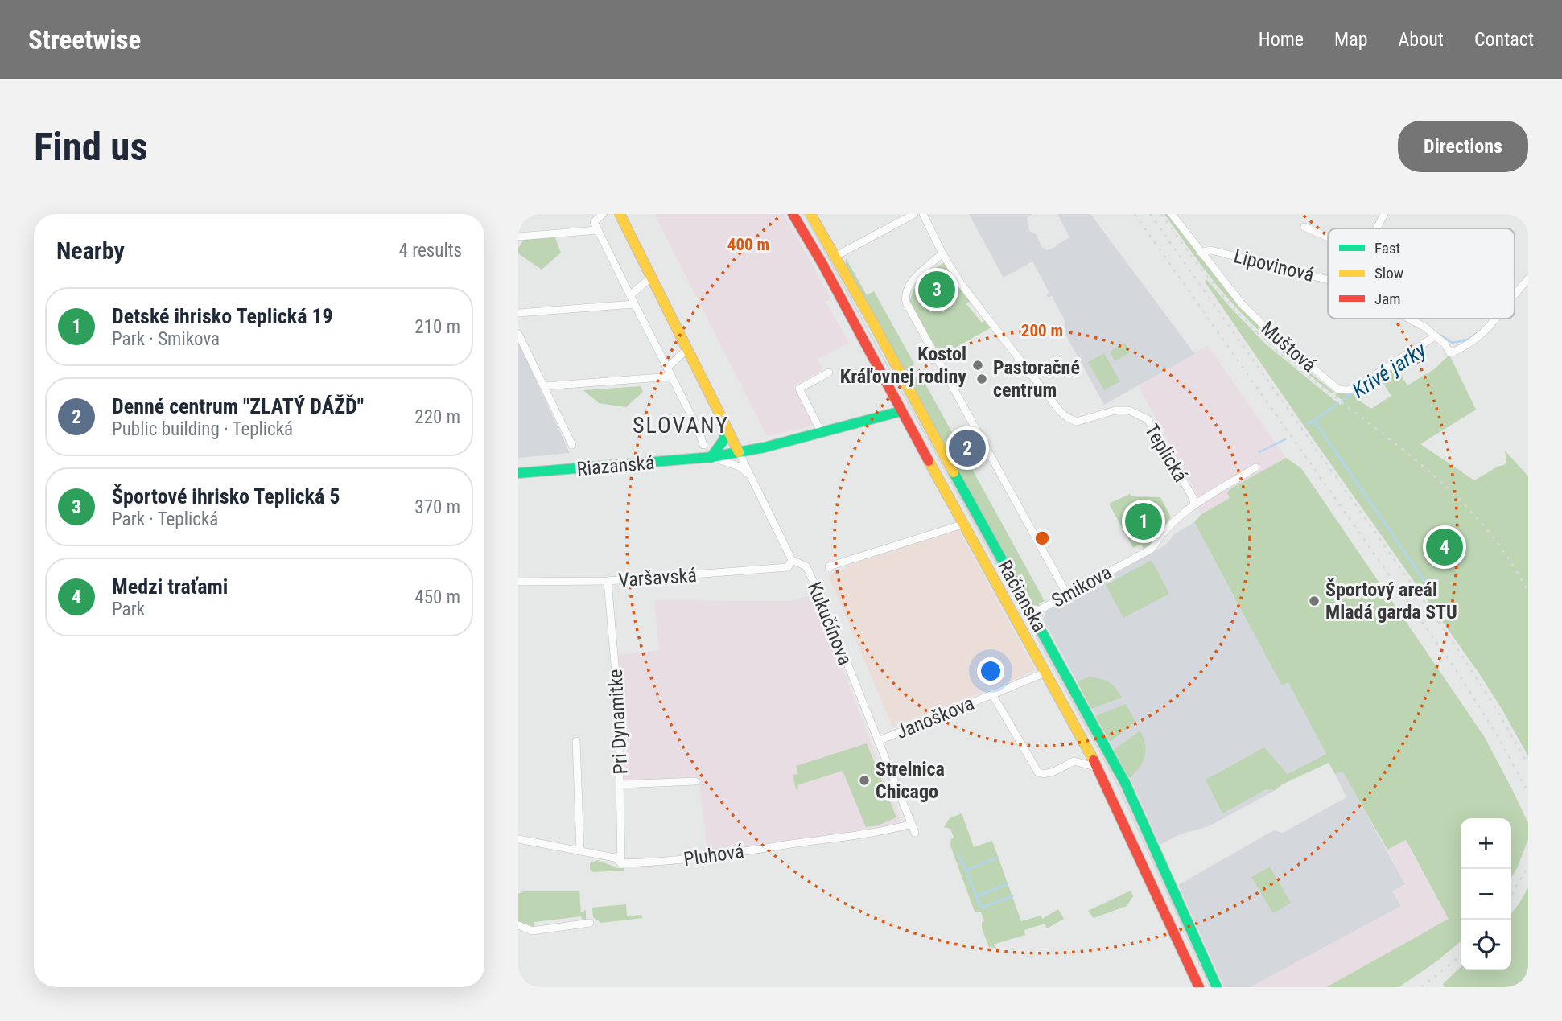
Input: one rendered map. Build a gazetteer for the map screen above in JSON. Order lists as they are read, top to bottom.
{
  "streets": {
    "main road": ["Riazanská", "Račianska", "Kukučínova"],
    "street": [
      "Lipovinová",
      "Muštová",
      "Teplická",
      "Varšavská",
      "Smikova",
      "Janoškova",
      "Pri Dynamitke",
      "Pluhová"
    ]
  },
  "crossings": [
    ["Lipovinová", "Muštová"],
    ["Teplická", "Smikova"],
    ["Riazanská", "Račianska"],
    ["Riazanská", "Kukučínova"],
    ["Varšavská", "Kukučínova"],
    ["Varšavská", "Pri Dynamitke"],
    ["Smikova", "Račianska"],
    ["Račianska", "Janoškova"],
    ["Kukučínova", "Janoškova"],
    ["Kukučínova", "Pluhová"],
    ["Pri Dynamitke", "Pluhová"]
  ],
  "districts": ["SLOVANY"],
  "water": ["Krivé jarky"],
  "places": [
    "Kostol Kráľovnej rodiny",
    "Pastoračné centrum",
    "Športový areál Mladá garda STU",
    "Strelnica Chicago"
  ],
  "legend": ["Fast", "Slow", "Jam"],
  "page": {
    "header": "Streetwise",
    "nav": [
      "Home",
      "Map",
      "About",
      "Contact"
    ],
    "buttons": "Directions",
    "title": "Find us",
    "heading": ["Nearby", "4 results"],
    "pins": [
      "3",
      "2",
      "1",
      "4"
    ],
    "list": [
      {
        "mark": "1",
        "name": "Detské ihrisko Teplická 19",
        "note": "Park · Smikova",
        "value": "210 m"
      },
      {
        "mark": "2",
        "name": "Denné centrum \"ZLATÝ DÁŽĎ\"",
        "note": "Public building · Teplická",
        "value": "220 m"
      },
      {
        "mark": "3",
        "name": "Športové ihrisko Teplická 5",
        "note": "Park · Teplická",
        "value": "370 m"
      },
      {
        "mark": "4",
        "name": "Medzi traťami",
        "note": "Park",
        "value": "450 m"
      }
    ],
    "map_buttons": ["+", "−"]
  },
  "rings": ["400 m", "200 m"]
}
